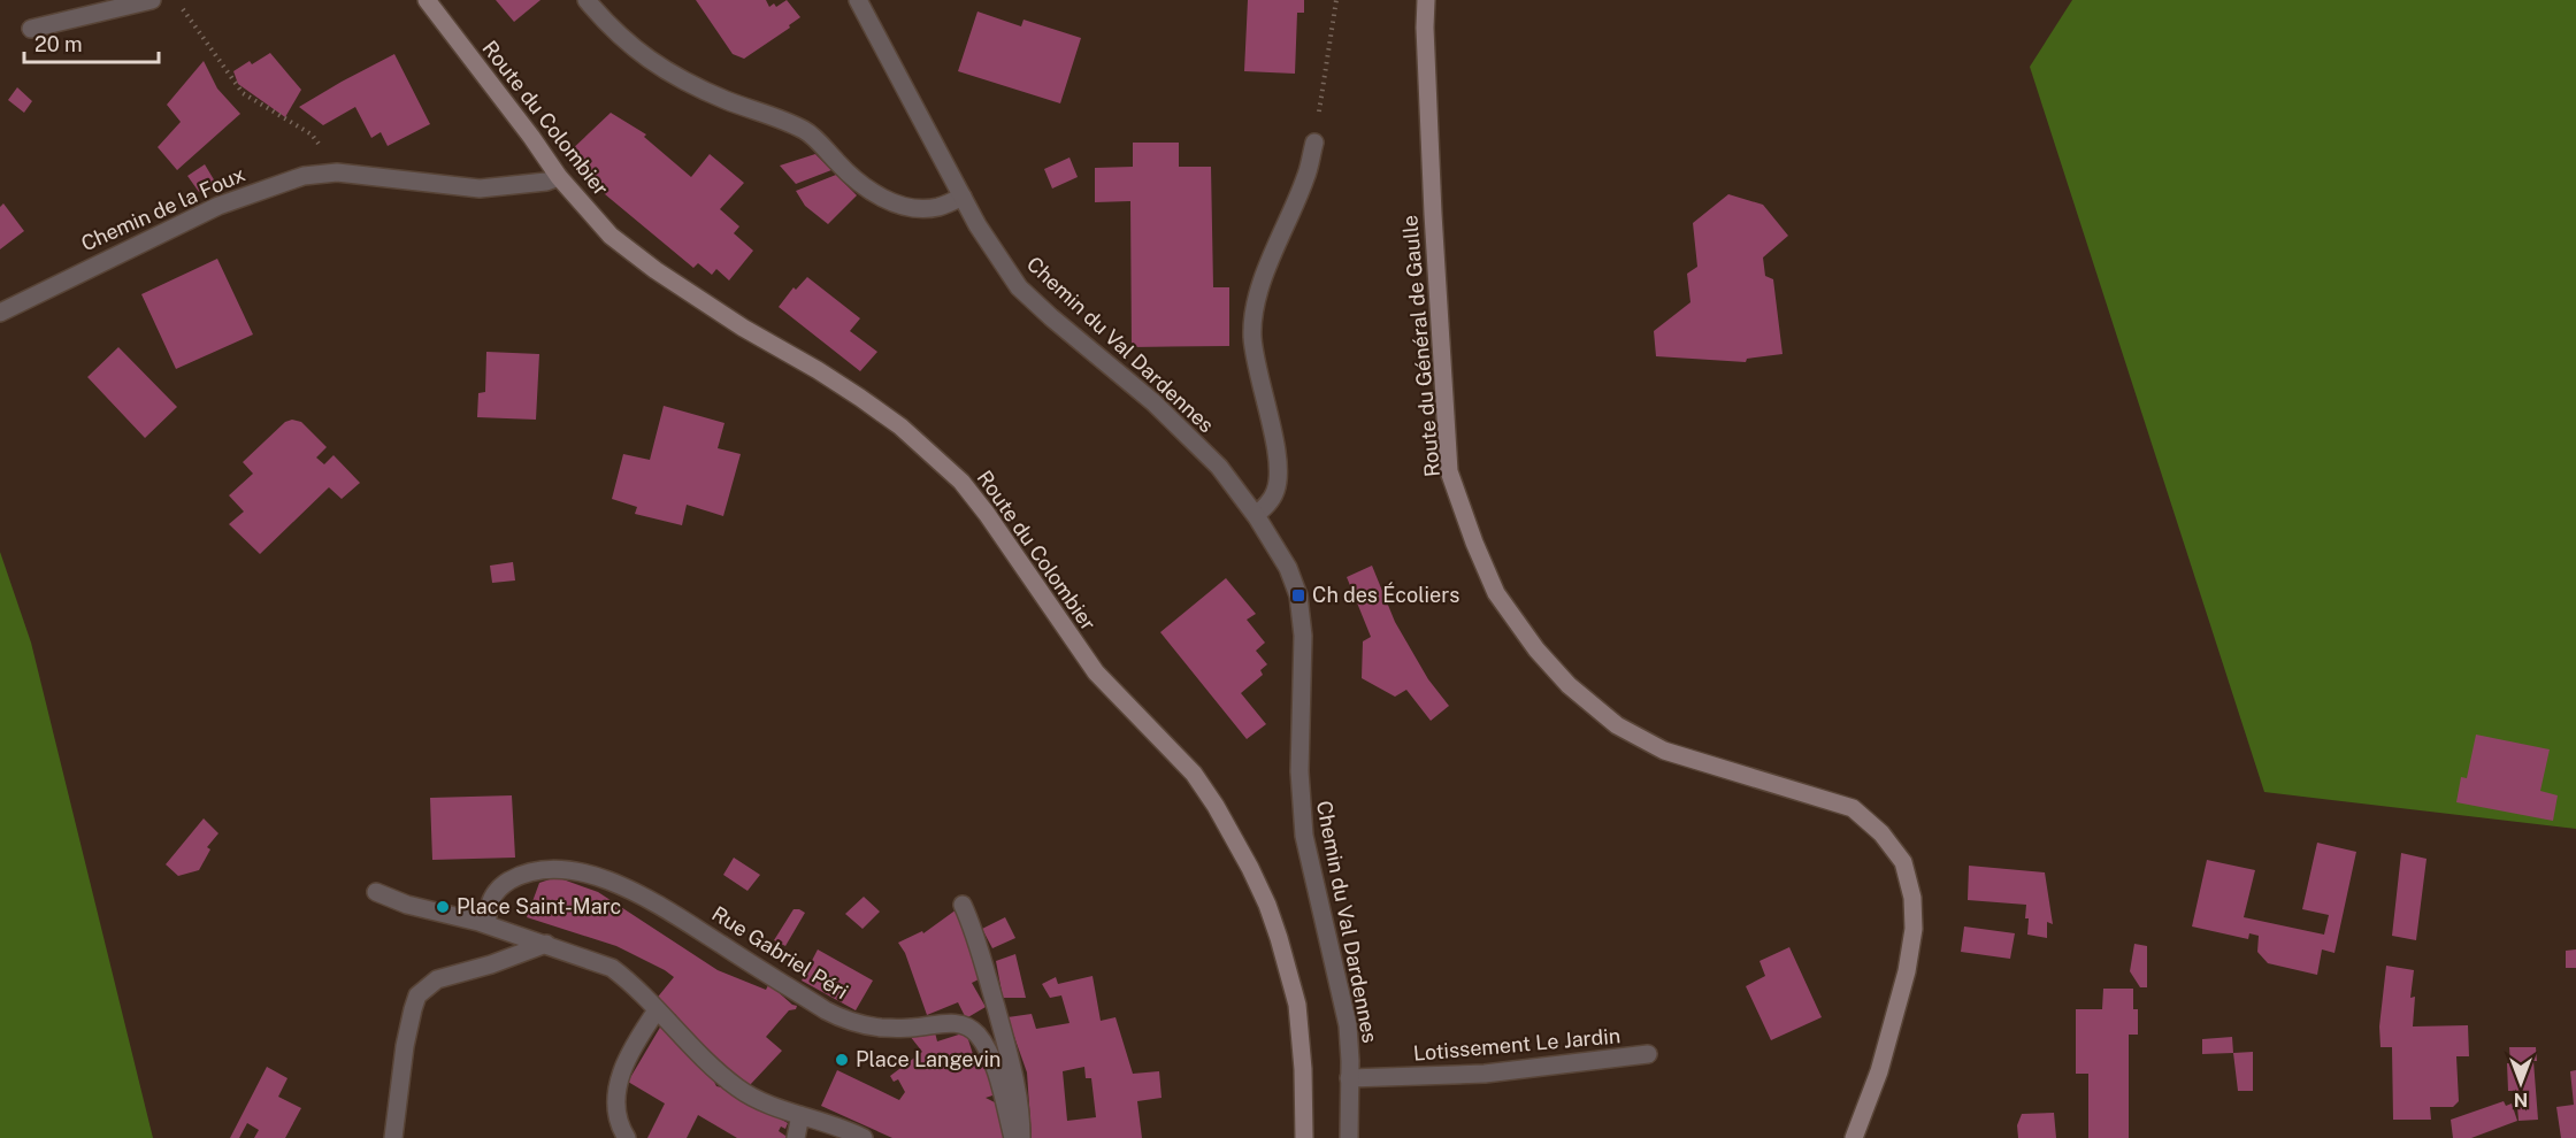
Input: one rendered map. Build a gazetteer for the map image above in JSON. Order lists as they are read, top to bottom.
{
  "streets": {
    "street": [
      "Route du Colombier",
      "Chemin de la Foux",
      "Chemin du Val Dardennes",
      "Route du Général de Gaulle",
      "Rue Gabriel Péri",
      "Lotissement Le Jardin"
    ]
  },
  "crossings": [
    ["Route du Colombier", "Chemin de la Foux"],
    ["Chemin du Val Dardennes", "Lotissement Le Jardin"]
  ],
  "places": {
    "transit": ["Ch des Écoliers"],
    "other": ["Place Saint-Marc", "Place Langevin"]
  },
  "scale_bar": "20 m",
  "north": "bottom"
}
